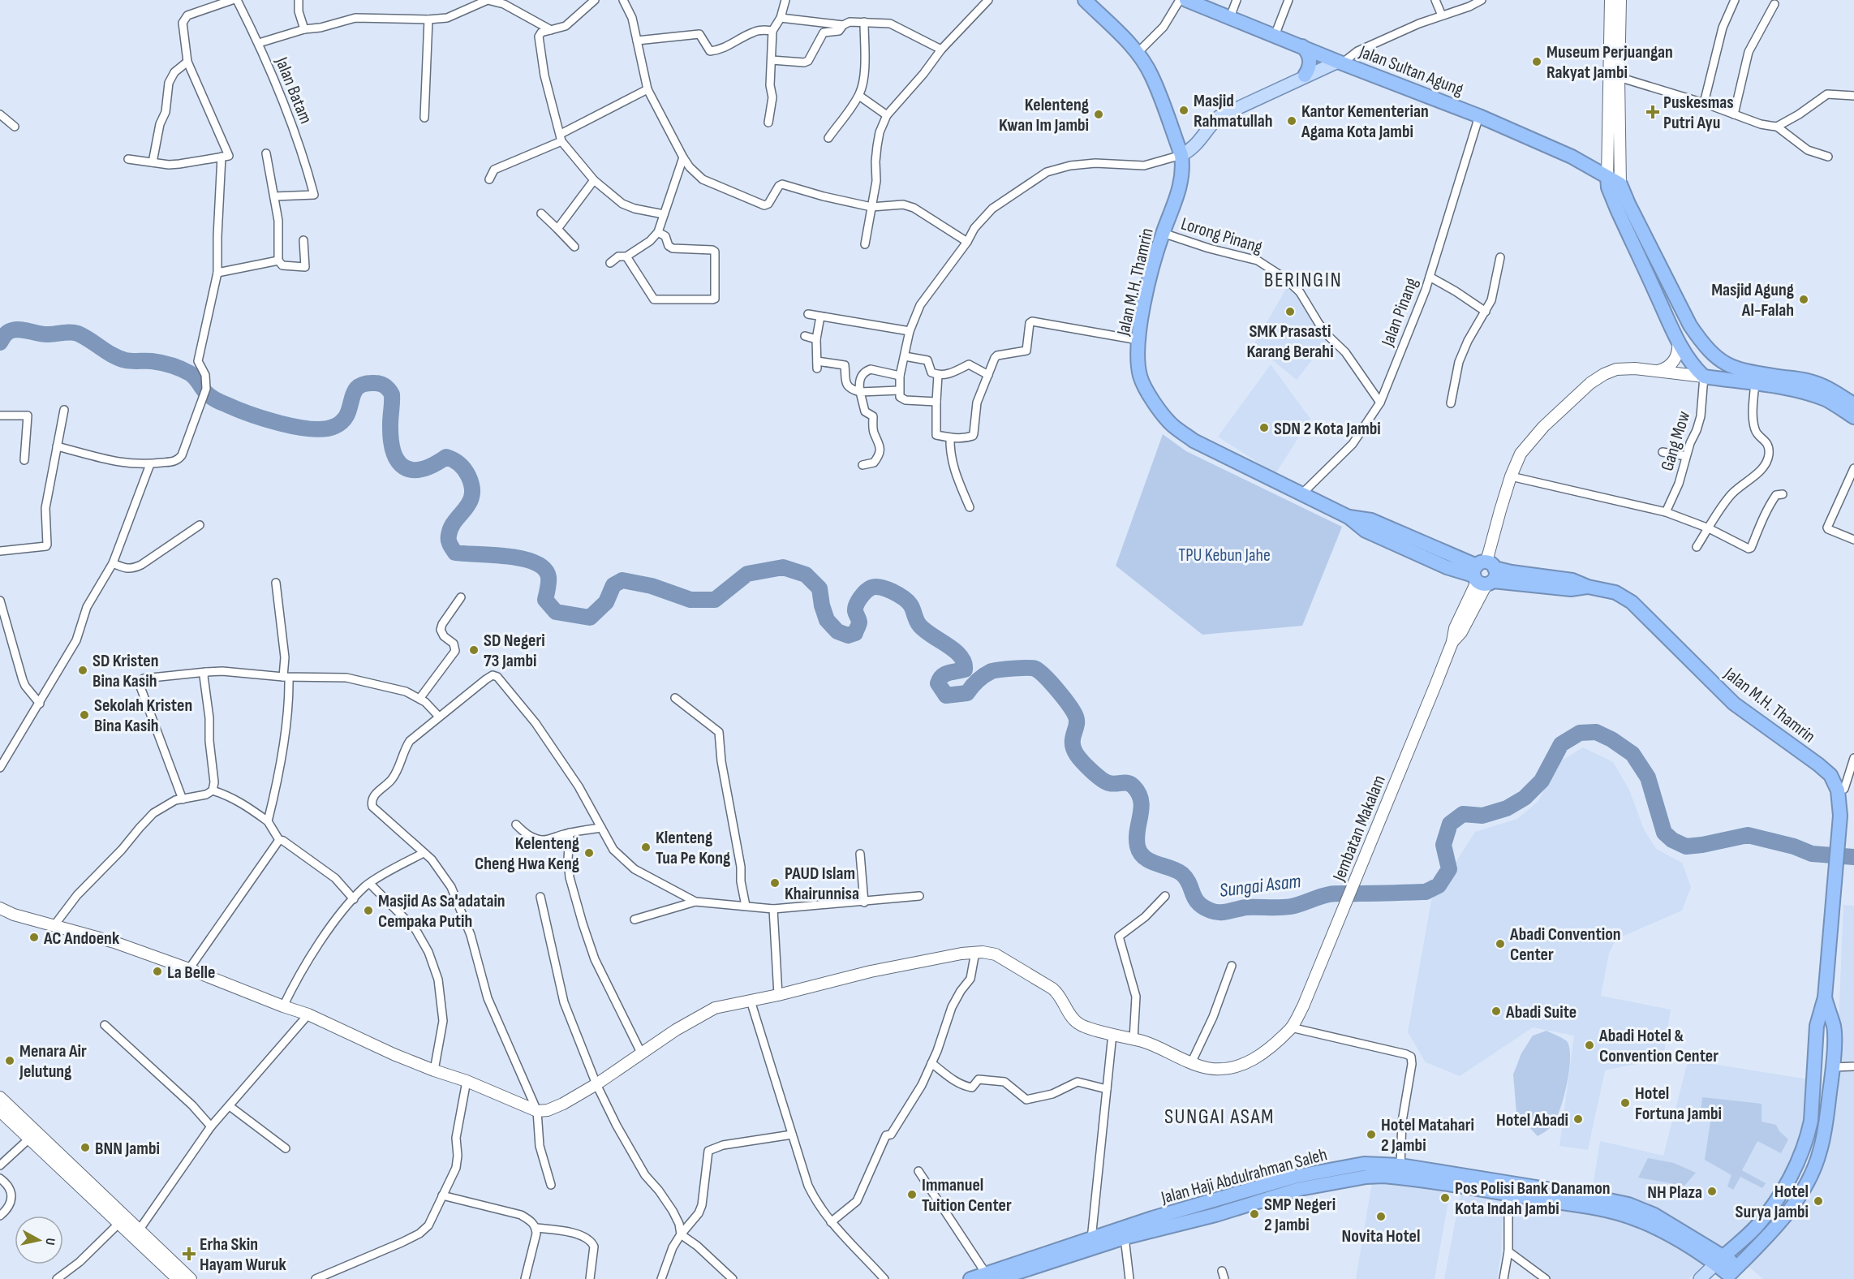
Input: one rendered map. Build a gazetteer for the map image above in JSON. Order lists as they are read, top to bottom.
{
  "streets": {
    "highway": ["Jalan Sultan Agung", "Jalan M.H. Thamrin", "Jalan Haji Abdulrahman Saleh"],
    "street": [
      "Jalan Batam",
      "Lorong Pinang",
      "Jalan Pinang",
      "Gang Mow",
      "Jembatan Makalam"
    ]
  },
  "crossings": [
    ["Jalan Sultan Agung", "Jalan Pinang"],
    ["Lorong Pinang", "Jalan M.H. Thamrin"],
    ["Lorong Pinang", "Jalan Pinang"],
    ["Jalan M.H. Thamrin", "Jalan Pinang"],
    ["Jalan M.H. Thamrin", "Jembatan Makalam"],
    ["Gang Mow", "Jembatan Makalam"]
  ],
  "districts": ["BERINGIN", "SUNGAI ASAM"],
  "water": ["Sungai Asam"],
  "parks": ["TPU Kebun Jahe"],
  "places": {
    "other": [
      "Museum Perjuangan Rakyat Jambi",
      "Masjid Rahmatullah",
      "Kelenteng Kwan Im Jambi",
      "Kantor Kementerian Agama Kota Jambi",
      "Masjid Agung Al-Falah",
      "SMK Prasasti Karang Berahi",
      "SDN 2 Kota Jambi",
      "SD Negeri 73 Jambi",
      "SD Kristen Bina Kasih",
      "Sekolah Kristen Bina Kasih",
      "Klenteng Tua Pe Kong",
      "Kelenteng Cheng Hwa Keng",
      "PAUD Islam Khairunnisa",
      "Masjid As Sa'adatain Cempaka Putih",
      "AC Andoenk",
      "Abadi Convention Center",
      "La Belle",
      "Abadi Suite",
      "Abadi Hotel & Convention Center",
      "Menara Air Jelutung",
      "Hotel Fortuna Jambi",
      "Hotel Abadi",
      "Hotel Matahari 2 Jambi",
      "BNN Jambi",
      "NH Plaza",
      "Immanuel Tuition Center",
      "Pos Polisi Bank Danamon Kota Indah Jambi",
      "Hotel Surya Jambi",
      "SMP Negeri 2 Jambi",
      "Novita Hotel"
    ],
    "health": ["Puskesmas Putri Ayu", "Erha Skin Hayam Wuruk"]
  },
  "north": "right"
}
